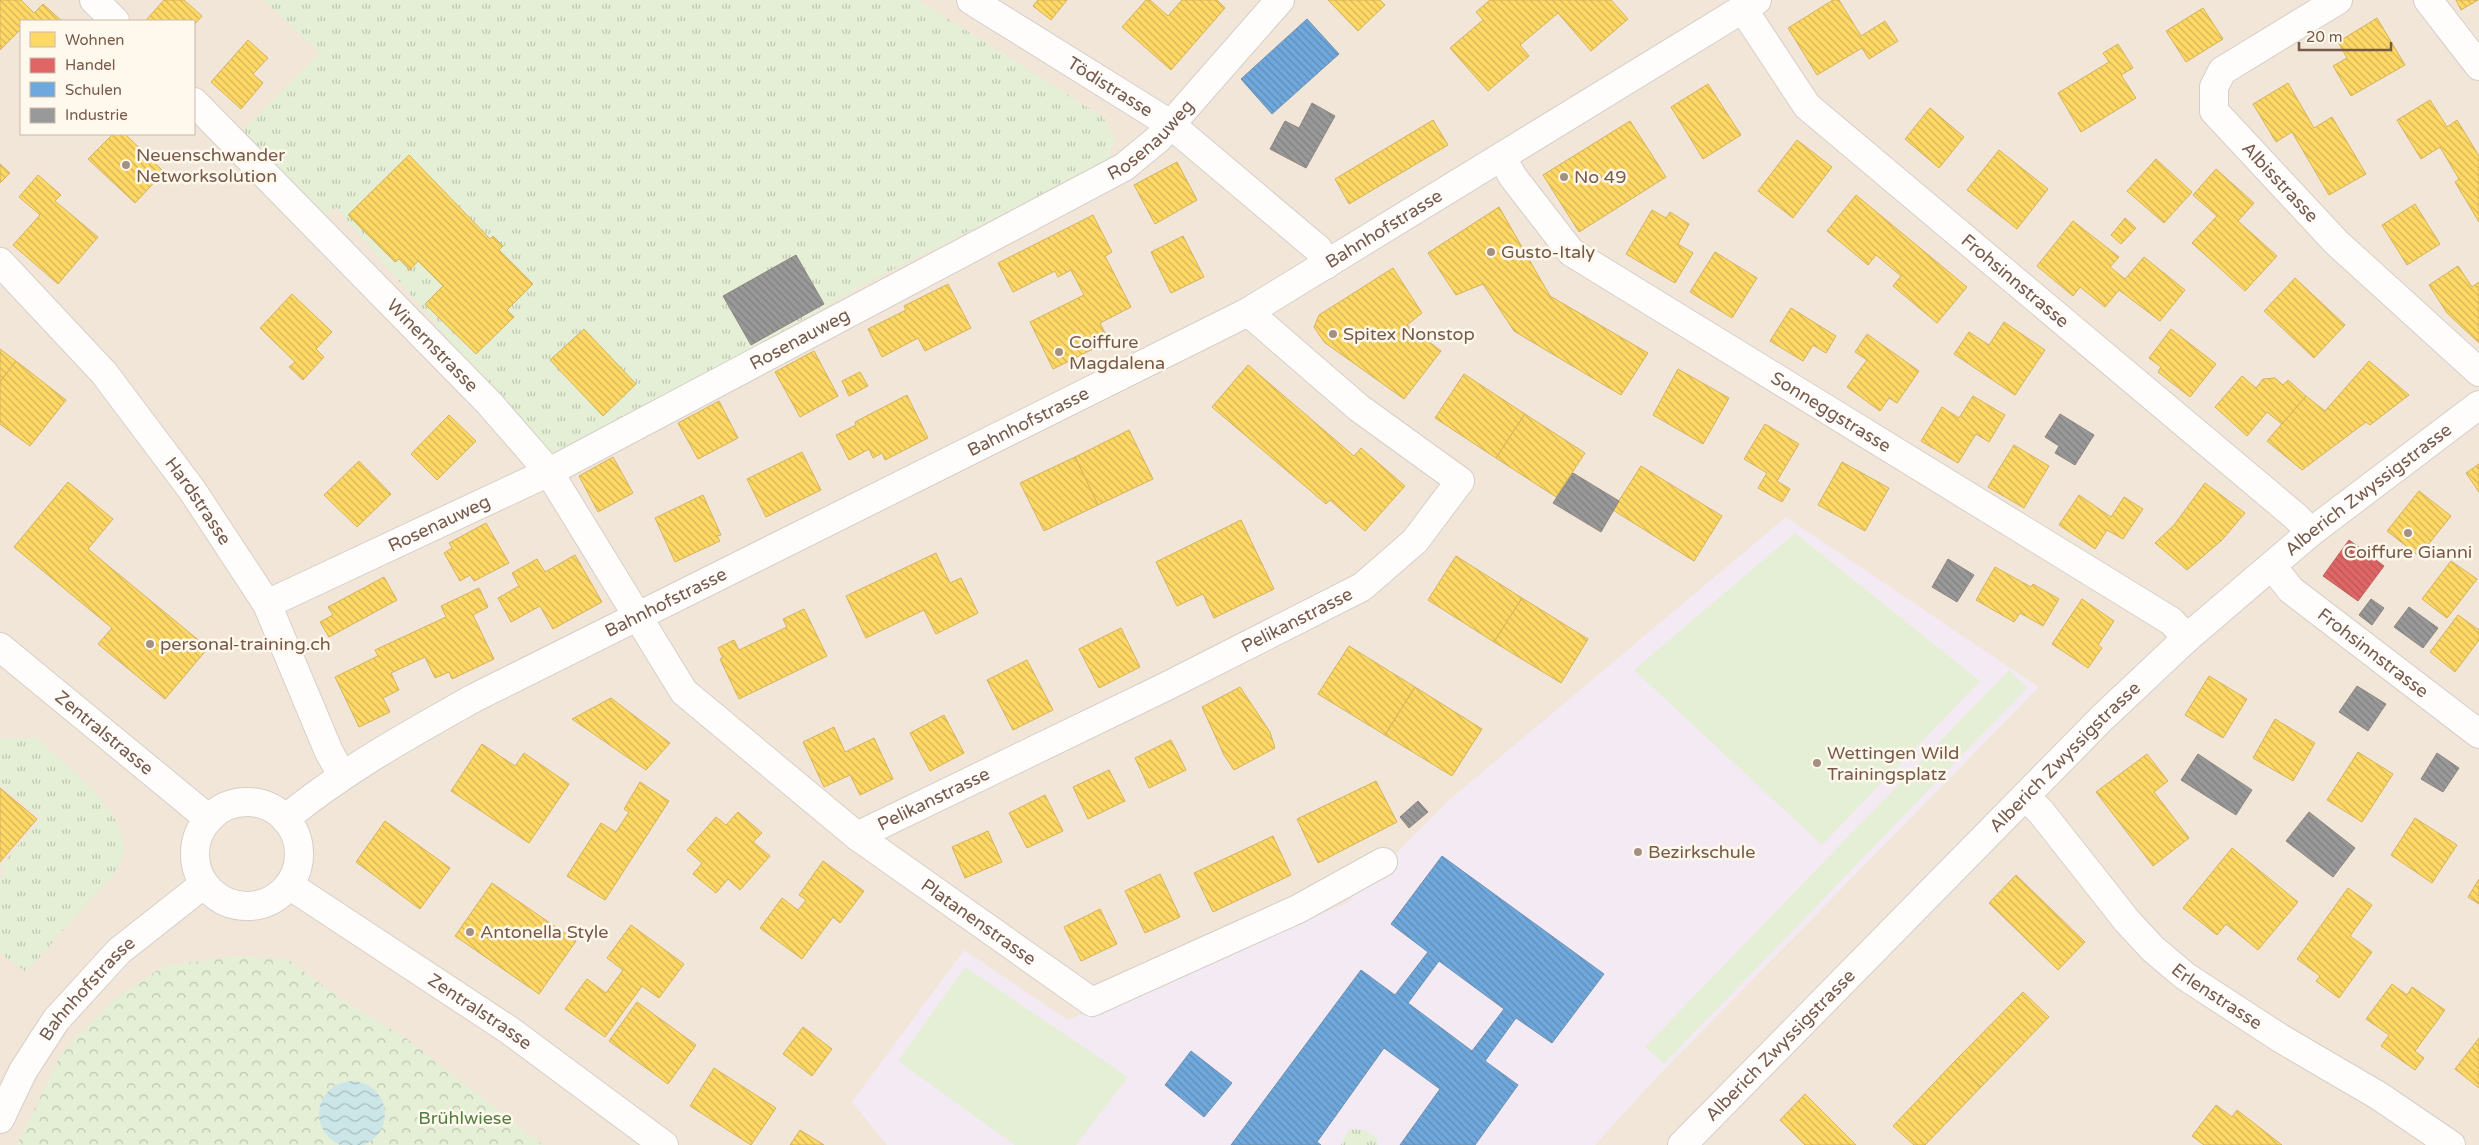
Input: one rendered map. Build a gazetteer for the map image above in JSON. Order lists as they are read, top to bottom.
{
  "streets": {
    "street": [
      "Tödistrasse",
      "Rosenauweg",
      "Albisstrasse",
      "Bahnhofstrasse",
      "Frohsinnstrasse",
      "Winernstrasse",
      "Sonneggstrasse",
      "Alberich Zwyssigstrasse",
      "Hardstrasse",
      "Pelikanstrasse",
      "Zentralstrasse",
      "Platanenstrasse",
      "Erlenstrasse"
    ]
  },
  "crossings": [
    ["Tödistrasse", "Rosenauweg"],
    ["Tödistrasse", "Bahnhofstrasse"],
    ["Rosenauweg", "Winernstrasse"],
    ["Rosenauweg", "Hardstrasse"],
    ["Bahnhofstrasse", "Frohsinnstrasse"],
    ["Bahnhofstrasse", "Winernstrasse"],
    ["Bahnhofstrasse", "Sonneggstrasse"],
    ["Bahnhofstrasse", "Hardstrasse"],
    ["Bahnhofstrasse", "Pelikanstrasse"],
    ["Bahnhofstrasse", "Zentralstrasse"],
    ["Bahnhofstrasse", "Platanenstrasse"],
    ["Frohsinnstrasse", "Alberich Zwyssigstrasse"],
    ["Winernstrasse", "Platanenstrasse"],
    ["Sonneggstrasse", "Alberich Zwyssigstrasse"],
    ["Alberich Zwyssigstrasse", "Erlenstrasse"],
    ["Pelikanstrasse", "Platanenstrasse"]
  ],
  "parks": ["Brühlwiese"],
  "places": [
    "Neuenschwander Networksolution",
    "No 49",
    "Gusto-Italy",
    "Spitex Nonstop",
    "Coiffure Magdalena",
    "Coiffure Gianni",
    "personal-training.ch",
    "Wettingen Wild Trainingsplatz",
    "Bezirkschule",
    "Antonella Style"
  ],
  "legend": [
    "Wohnen",
    "Handel",
    "Schulen",
    "Industrie"
  ],
  "scale_bar": "20 m"
}
